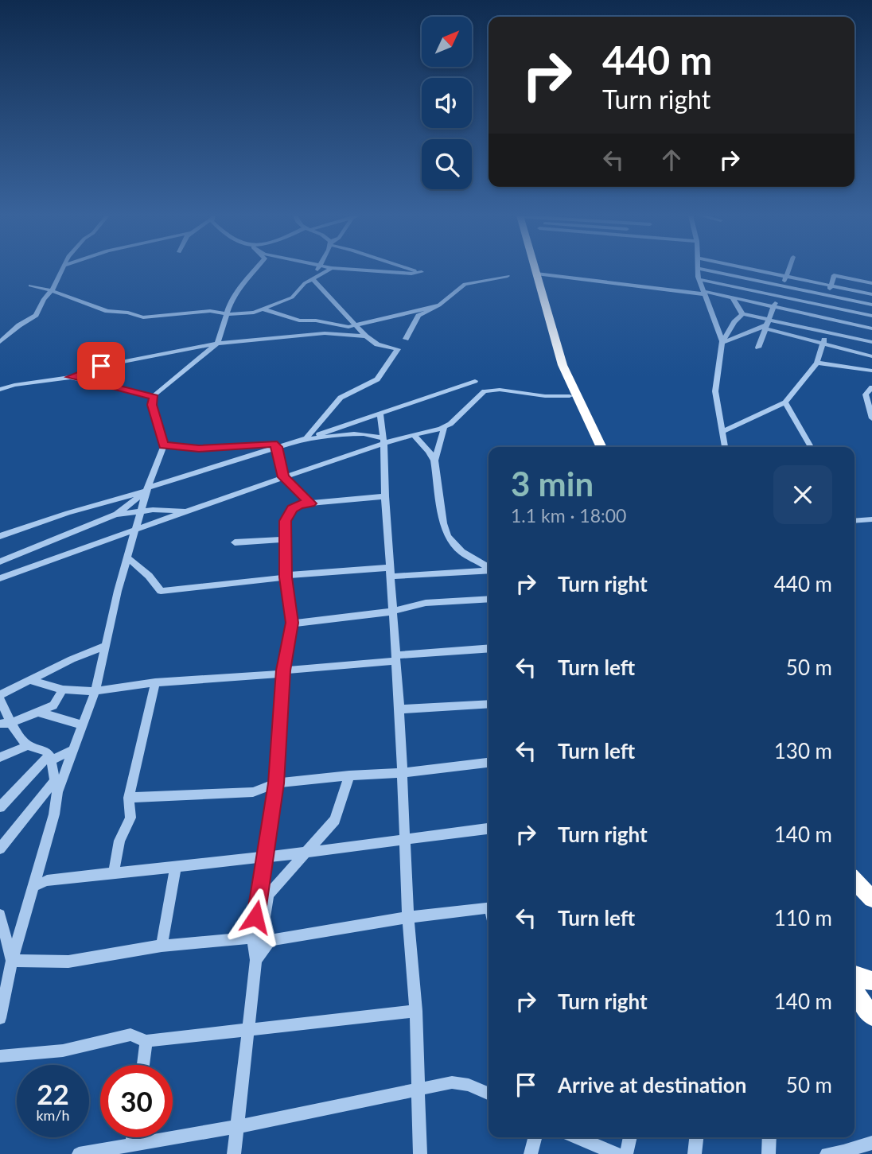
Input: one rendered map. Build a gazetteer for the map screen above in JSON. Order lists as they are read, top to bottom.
{
  "north": "top right",
  "page": {
    "turn": ["440 m", "Turn right"],
    "heading": ["3 min", "1.1 km · 18:00"],
    "list": [
      {
        "name": "Turn right",
        "value": "440 m"
      },
      {
        "name": "Turn left",
        "value": "50 m"
      },
      {
        "name": "Turn left",
        "value": "130 m"
      },
      {
        "name": "Turn right",
        "value": "140 m"
      },
      {
        "name": "Turn left",
        "value": "110 m"
      },
      {
        "name": "Turn right",
        "value": "140 m"
      },
      {
        "name": "Arrive at destination",
        "value": "50 m"
      }
    ],
    "speed": "22 km/h",
    "limit": "30"
  }
}
